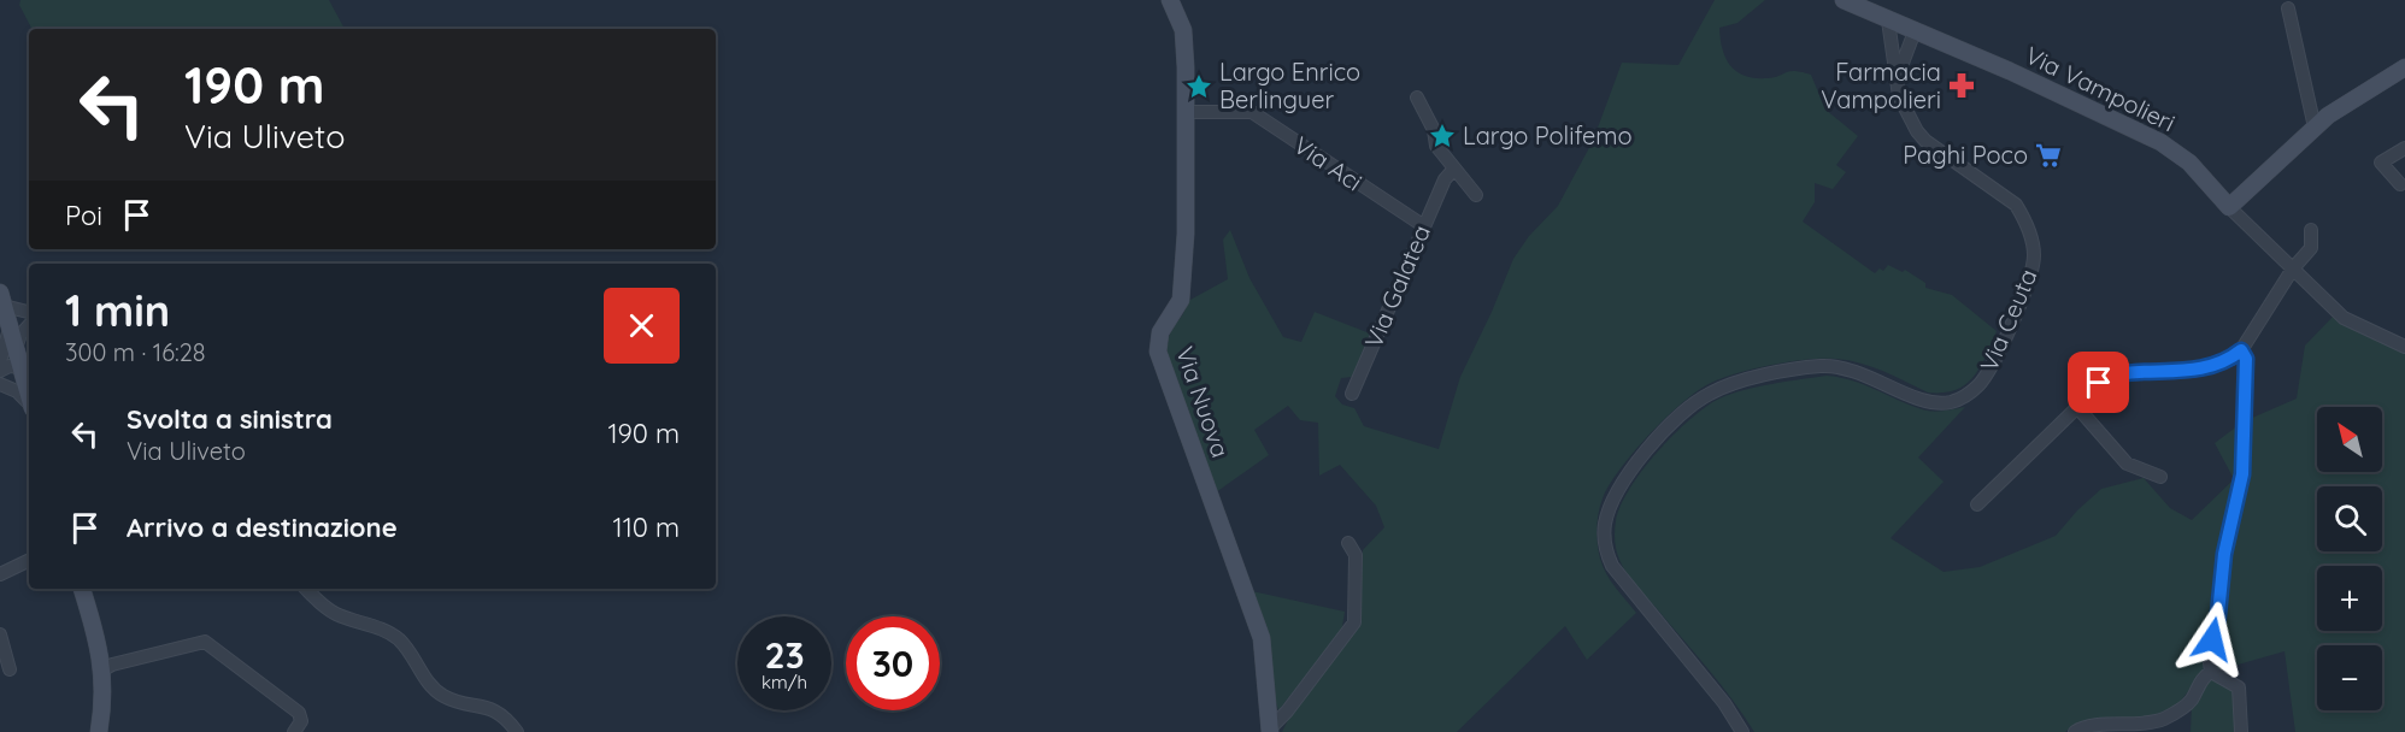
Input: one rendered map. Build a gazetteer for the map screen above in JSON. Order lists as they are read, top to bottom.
{
  "streets": {
    "street": [
      "Via Vampolieri",
      "Via Aci",
      "Via Galatea",
      "Via Ceuta",
      "Via Nuova"
    ]
  },
  "crossings": [
    ["Via Vampolieri", "Via Ceuta"],
    ["Via Aci", "Via Galatea"],
    ["Via Aci", "Via Nuova"]
  ],
  "places": {
    "pharmacy": ["Farmacia Vampolieri"],
    "place": ["Largo Enrico Berlinguer", "Largo Polifemo"],
    "supermarket": ["Paghi Poco"]
  },
  "north": "top left",
  "page": {
    "turn": ["190 m", "Via Uliveto"],
    "then": "Poi",
    "heading": ["1 min", "300 m · 16:28"],
    "list": [
      {
        "name": "Svolta a sinistra",
        "note": "Via Uliveto",
        "value": "190 m"
      },
      {
        "name": "Arrivo a destinazione",
        "value": "110 m"
      }
    ],
    "map_buttons": ["+", "−"],
    "speed": "23 km/h",
    "limit": "30"
  }
}
